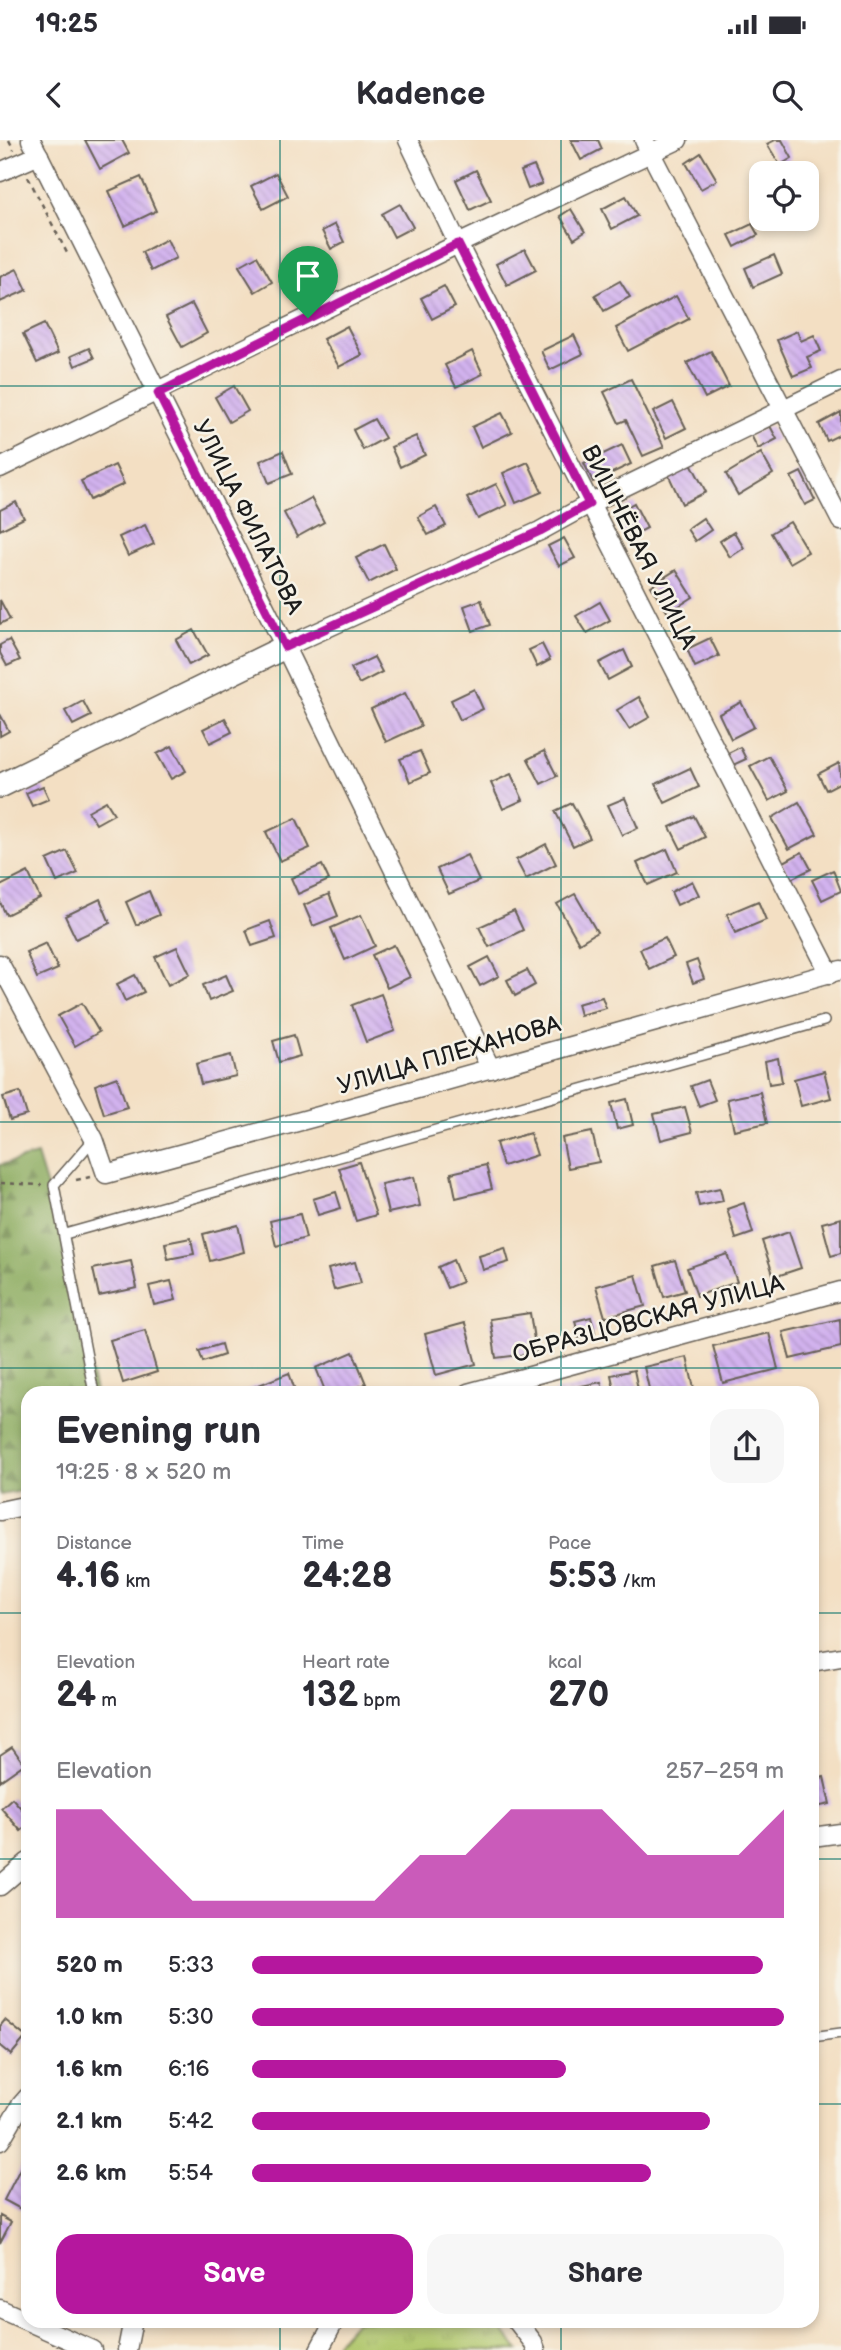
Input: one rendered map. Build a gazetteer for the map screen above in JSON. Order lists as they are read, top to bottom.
{
  "streets": {
    "street": [
      "УЛИЦА ФИЛАТОВА",
      "ВИШНЁВАЯ УЛИЦА",
      "УЛИЦА ПЛЕХАНОВА",
      "ОБРАЗЦОВСКАЯ УЛИЦА"
    ]
  },
  "crossings": [
    ["УЛИЦА ФИЛАТОВА", "УЛИЦА ПЛЕХАНОВА"],
    ["ВИШНЁВАЯ УЛИЦА", "УЛИЦА ПЛЕХАНОВА"]
  ],
  "page": {
    "status": "19:25",
    "header": "Kadence",
    "heading": ["Evening run", "19:25 · 8 × 520 m"],
    "stats": [
      ["Distance", "4.16 km"],
      ["Time", "24:28"],
      ["Pace", "5:53 /km"],
      ["Elevation", "24 m"],
      ["Heart rate", "132 bpm"],
      ["kcal", "270"]
    ],
    "chart": ["Elevation", "257–259 m"],
    "list": [
      {
        "name": "520 m",
        "note": "5:33"
      },
      {
        "name": "1.0 km",
        "note": "5:30"
      },
      {
        "name": "1.6 km",
        "note": "6:16"
      },
      {
        "name": "2.1 km",
        "note": "5:42"
      },
      {
        "name": "2.6 km",
        "note": "5:54"
      }
    ],
    "buttons": ["Save", "Share"]
  }
}
